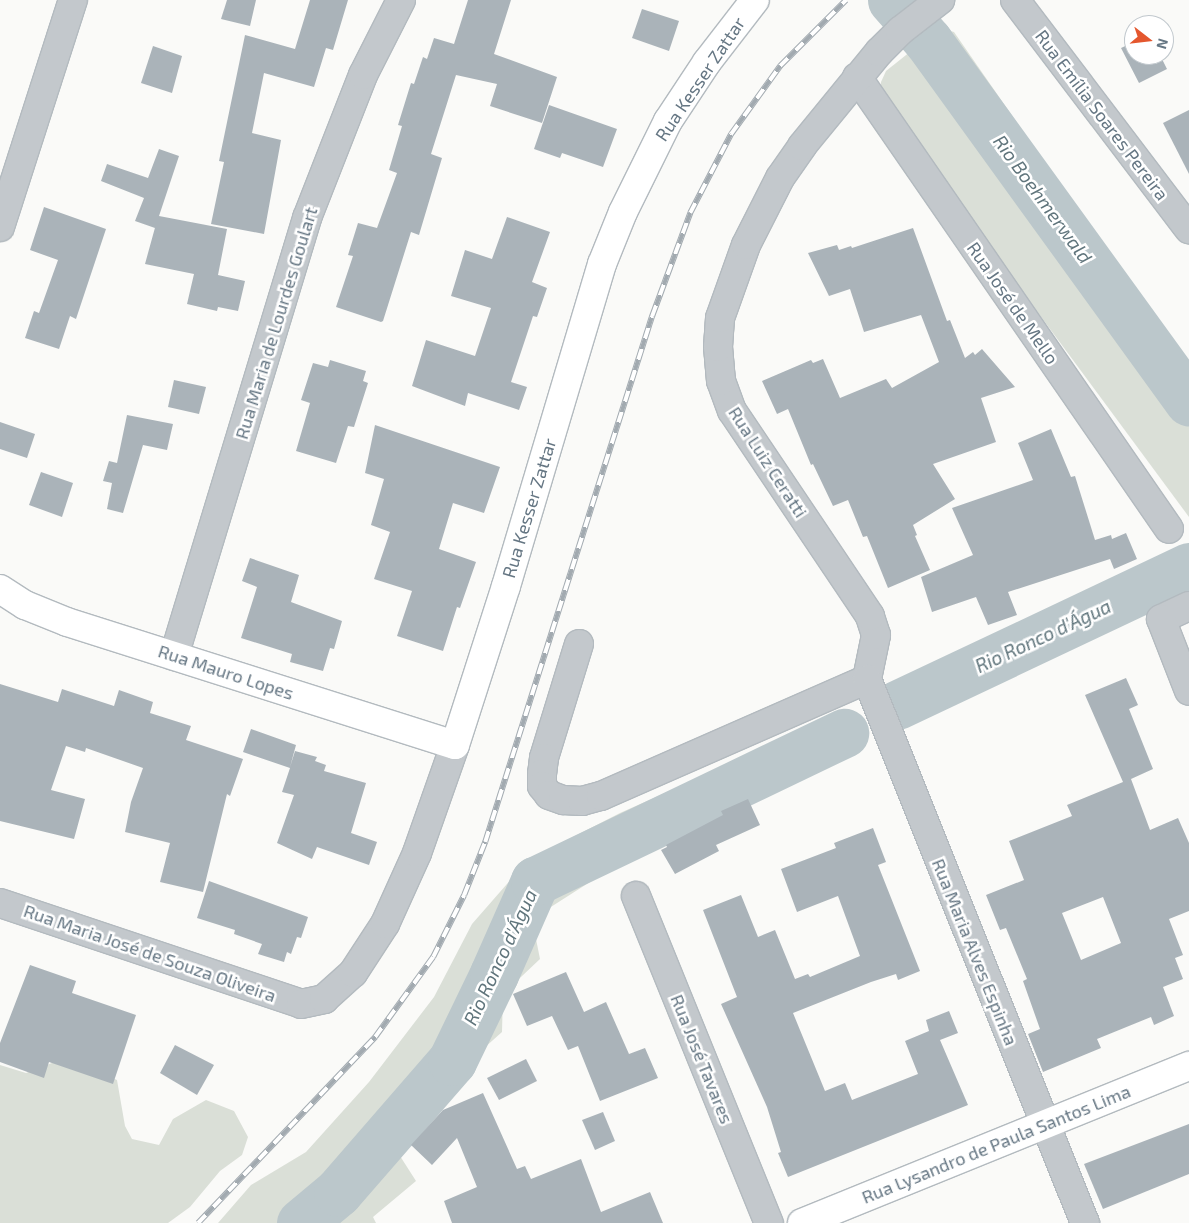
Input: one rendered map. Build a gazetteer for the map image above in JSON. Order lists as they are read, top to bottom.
{
  "streets": {
    "street": [
      "Rua Kesser Zattar",
      "Rua Emília Soares Pereira",
      "Rua José de Mello",
      "Rua Maria de Lourdes Goulart",
      "Rua Luiz Ceratti",
      "Rua Mauro Lopes",
      "Rua Maria Alves Espinha",
      "Rua Maria José de Souza Oliveira",
      "Rua José Tavares",
      "Rua Lysandro de Paula Santos Lima"
    ]
  },
  "crossings": [
    ["Rua Kesser Zattar", "Rua Mauro Lopes"],
    ["Rua Kesser Zattar", "Rua Maria José de Souza Oliveira"],
    ["Rua José de Mello", "Rua Luiz Ceratti"],
    ["Rua Maria de Lourdes Goulart", "Rua Mauro Lopes"],
    ["Rua Luiz Ceratti", "Rua Maria Alves Espinha"],
    ["Rua Maria Alves Espinha", "Rua Lysandro de Paula Santos Lima"]
  ],
  "water": ["Rio Boehmerwald", "Rio Ronco d'Água"],
  "north": "right"
}
